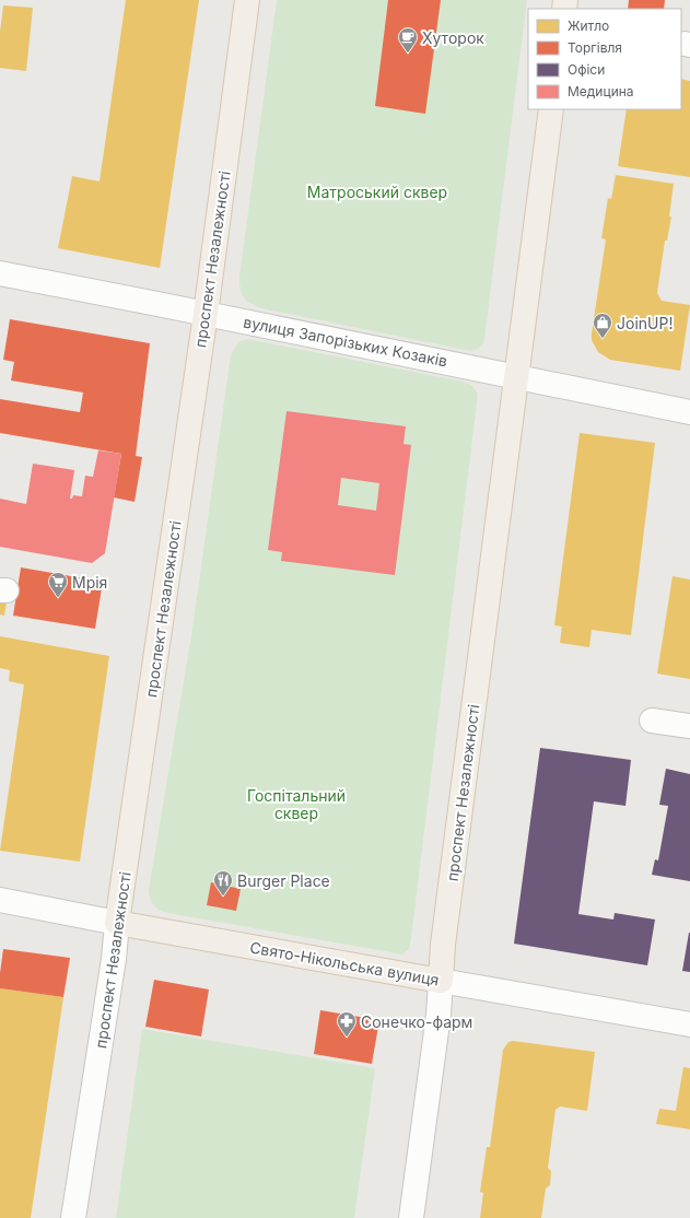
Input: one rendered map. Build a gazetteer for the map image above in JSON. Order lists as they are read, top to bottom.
{
  "streets": {
    "main road": ["проспект Незалежності", "вулиця Запорізьких Козаків", "Свято-Нікольська вулиця"]
  },
  "crossings": [
    ["проспект Незалежності", "вулиця Запорізьких Козаків"],
    ["проспект Незалежності", "Свято-Нікольська вулиця"]
  ],
  "parks": ["Матроський сквер", "Госпітальний сквер"],
  "places": {
    "cafe": ["Хуторок"],
    "shop": ["JoinUP!"],
    "supermarket": ["Мрія"],
    "restaurant": ["Burger Place"],
    "pharmacy": ["Сонечко-фарм"]
  },
  "legend": [
    "Житло",
    "Торгівля",
    "Офіси",
    "Медицина"
  ]
}
